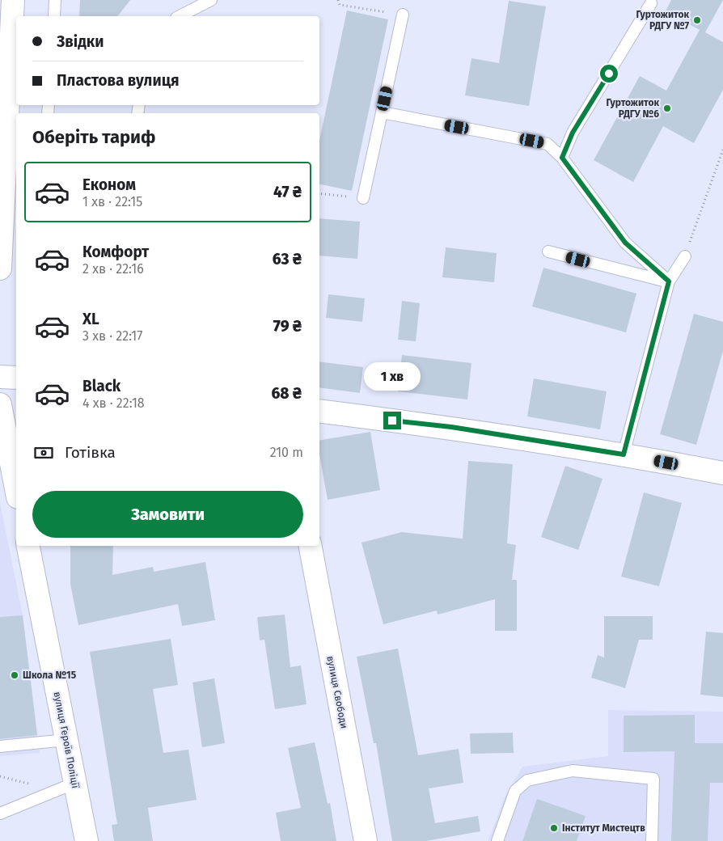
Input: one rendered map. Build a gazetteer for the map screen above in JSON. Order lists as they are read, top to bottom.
{
  "streets": {
    "street": ["вулиця Свободи", "вулиця Героїв Поліції"]
  },
  "places": [
    "Гуртожиток РДГУ №7",
    "Гуртожиток РДГУ №6",
    "Школа №15",
    "Інститут Мистецтв"
  ],
  "page": {
    "banner": ["Звідки", "Пластова вулиця"],
    "heading": "Оберіть тариф",
    "list": [
      {
        "name": "Економ",
        "note": "1 хв · 22:15",
        "value": "47 ₴"
      },
      {
        "name": "Комфорт",
        "note": "2 хв · 22:16",
        "value": "63 ₴"
      },
      {
        "name": "XL",
        "note": "3 хв · 22:17",
        "value": "79 ₴"
      },
      {
        "name": "Black",
        "note": "4 хв · 22:18",
        "value": "68 ₴"
      }
    ],
    "bubble": "1 хв",
    "pay": ["Готівка", "210 m"],
    "buttons": "Замовити"
  }
}
